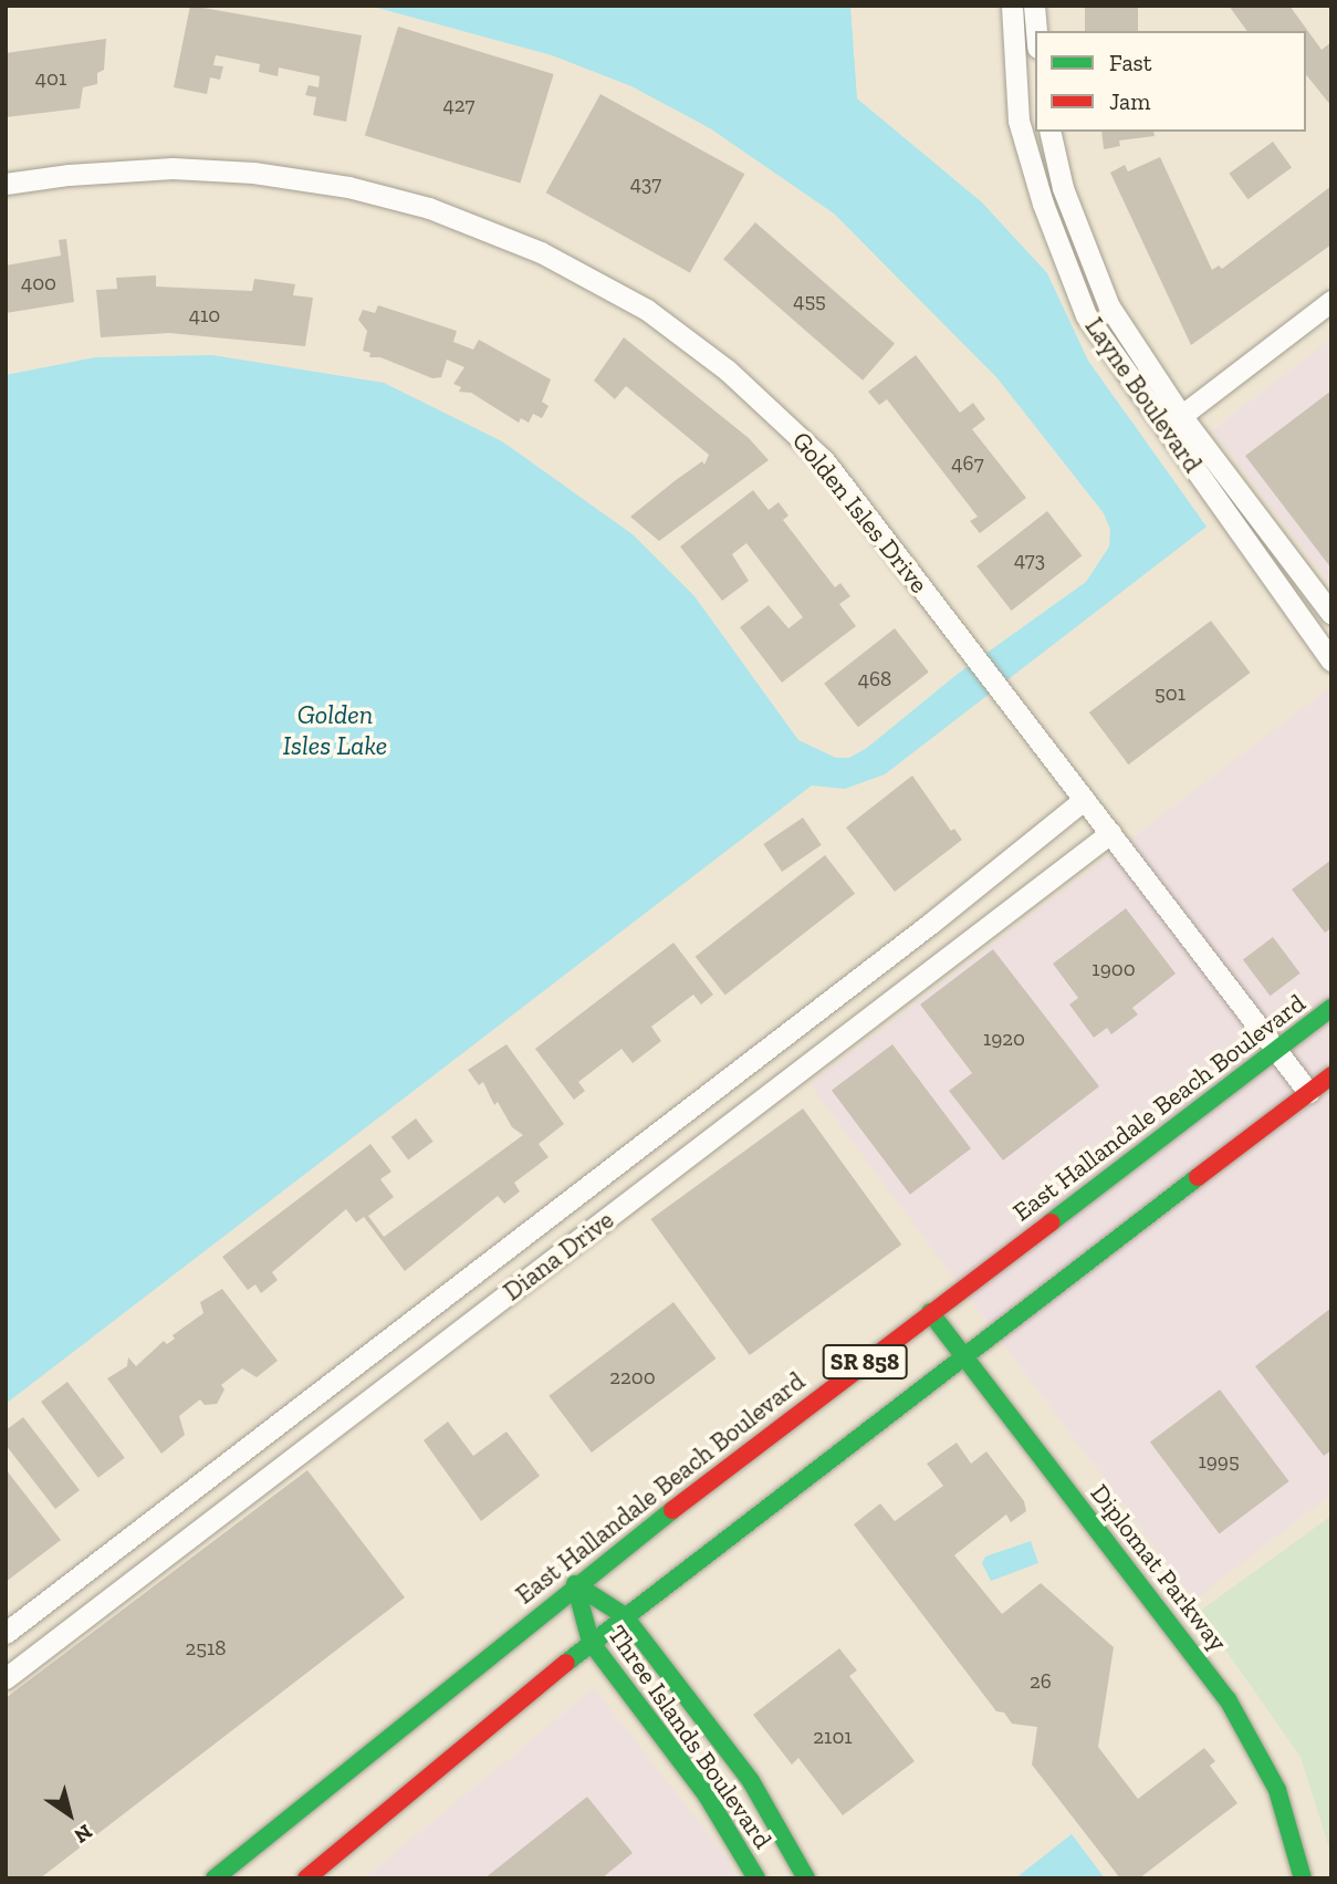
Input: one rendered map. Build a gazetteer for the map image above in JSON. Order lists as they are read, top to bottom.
{
  "streets": {
    "main road": [
      "East Hallandale Beach Boulevard",
      "SR 858",
      "Diplomat Parkway",
      "Three Islands Boulevard"
    ],
    "street": ["Layne Boulevard", "Golden Isles Drive", "Diana Drive"]
  },
  "crossings": [
    ["Golden Isles Drive", "East Hallandale Beach Boulevard"],
    ["Golden Isles Drive", "Diana Drive"],
    ["Golden Isles Drive", "SR 858"],
    ["East Hallandale Beach Boulevard", "Diplomat Parkway"],
    ["East Hallandale Beach Boulevard", "Three Islands Boulevard"],
    ["SR 858", "Diplomat Parkway"],
    ["SR 858", "Three Islands Boulevard"]
  ],
  "water": ["Golden Isles Lake"],
  "house_numbers": [
    "401",
    "427",
    "437",
    "400",
    "455",
    "410",
    "467",
    "473",
    "468",
    "501",
    "1900",
    "1920",
    "2200",
    "1995",
    "2518",
    "26",
    "2101"
  ],
  "legend": ["Fast", "Jam"],
  "north": "bottom right"
}
